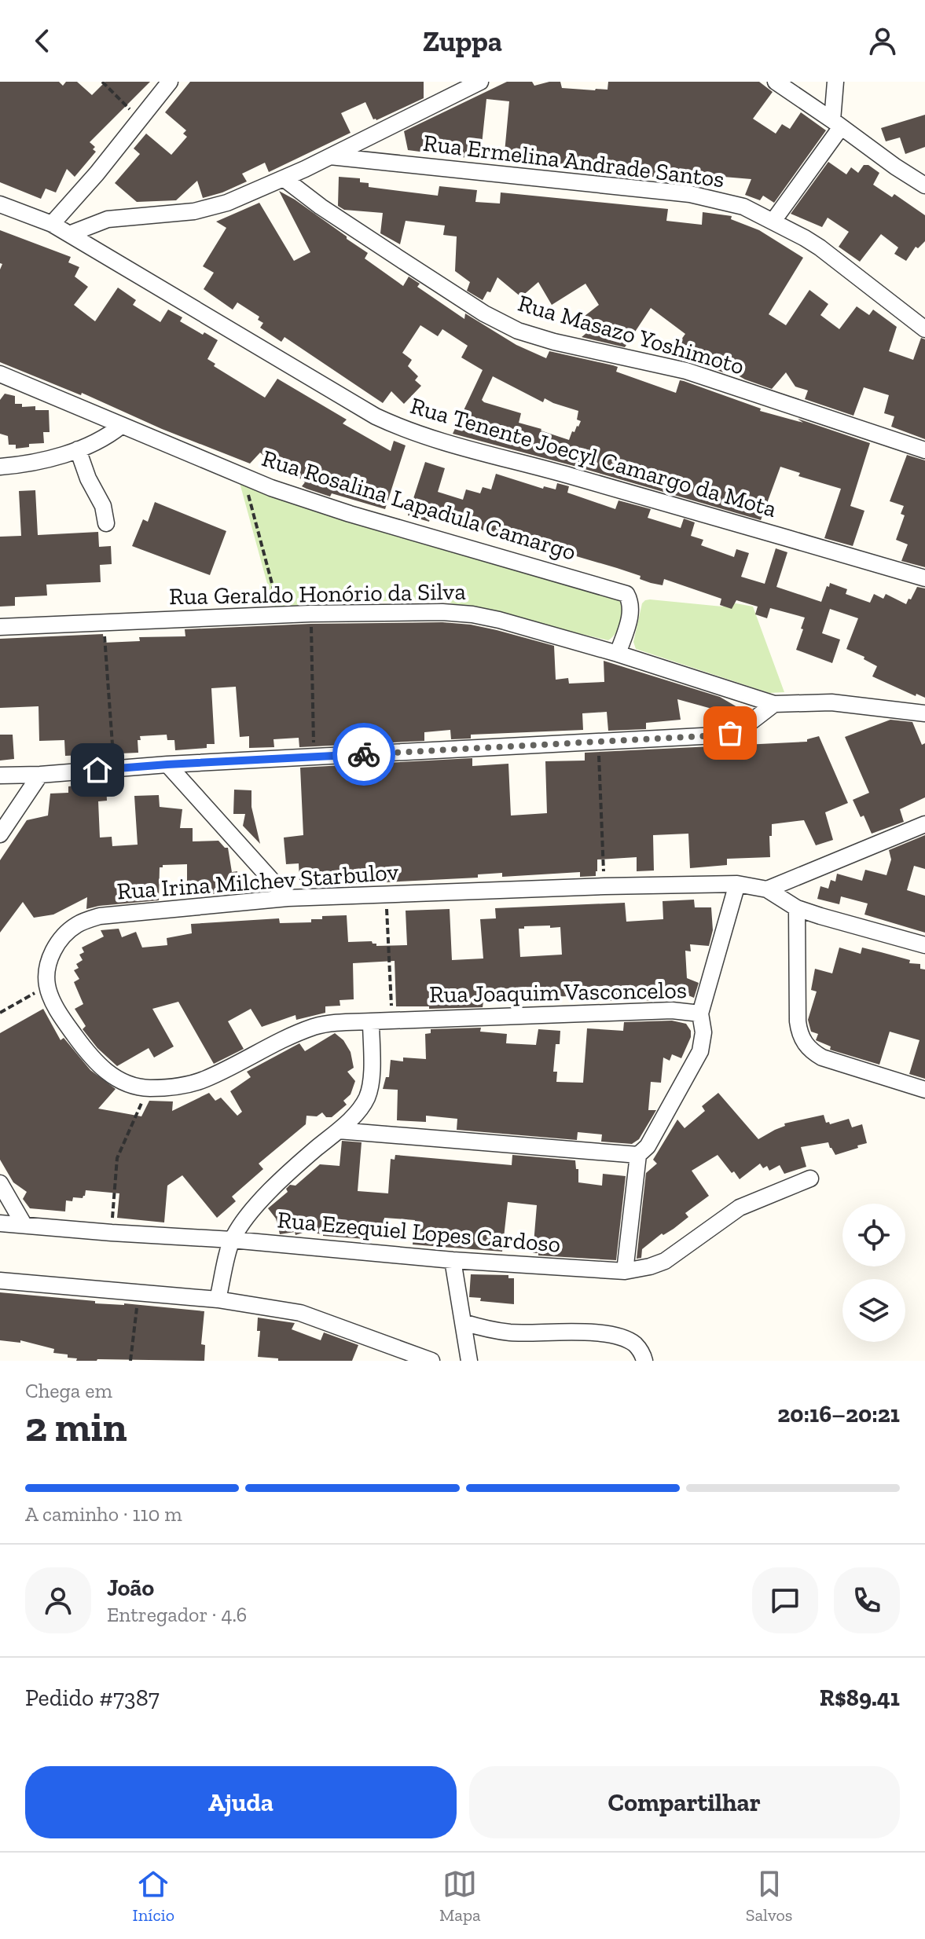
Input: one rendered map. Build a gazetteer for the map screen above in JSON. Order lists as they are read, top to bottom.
{
  "streets": {
    "street": [
      "Rua Ermelina Andrade Santos",
      "Rua Masazo Yoshimoto",
      "Rua Tenente Joecyl Camargo da Mota",
      "Rua Rosalina Lapadula Camargo",
      "Rua Geraldo Honório da Silva",
      "Rua Irina Milchev Starbulov",
      "Rua Joaquim Vasconcelos",
      "Rua Ezequiel Lopes Cardoso"
    ]
  },
  "crossings": [
    ["Rua Rosalina Lapadula Camargo", "Rua Geraldo Honório da Silva"]
  ],
  "page": {
    "header": "Zuppa",
    "heading": ["2 min", "Chega em", "20:16–20:21"],
    "panel": [
      "João",
      "Entregador · 4.6",
      "Pedido #7387",
      "R$89.41"
    ],
    "bar": "A caminho · 110 m",
    "buttons": ["Ajuda", "Compartilhar"],
    "tabs": ["Início", "Mapa", "Salvos"]
  }
}
